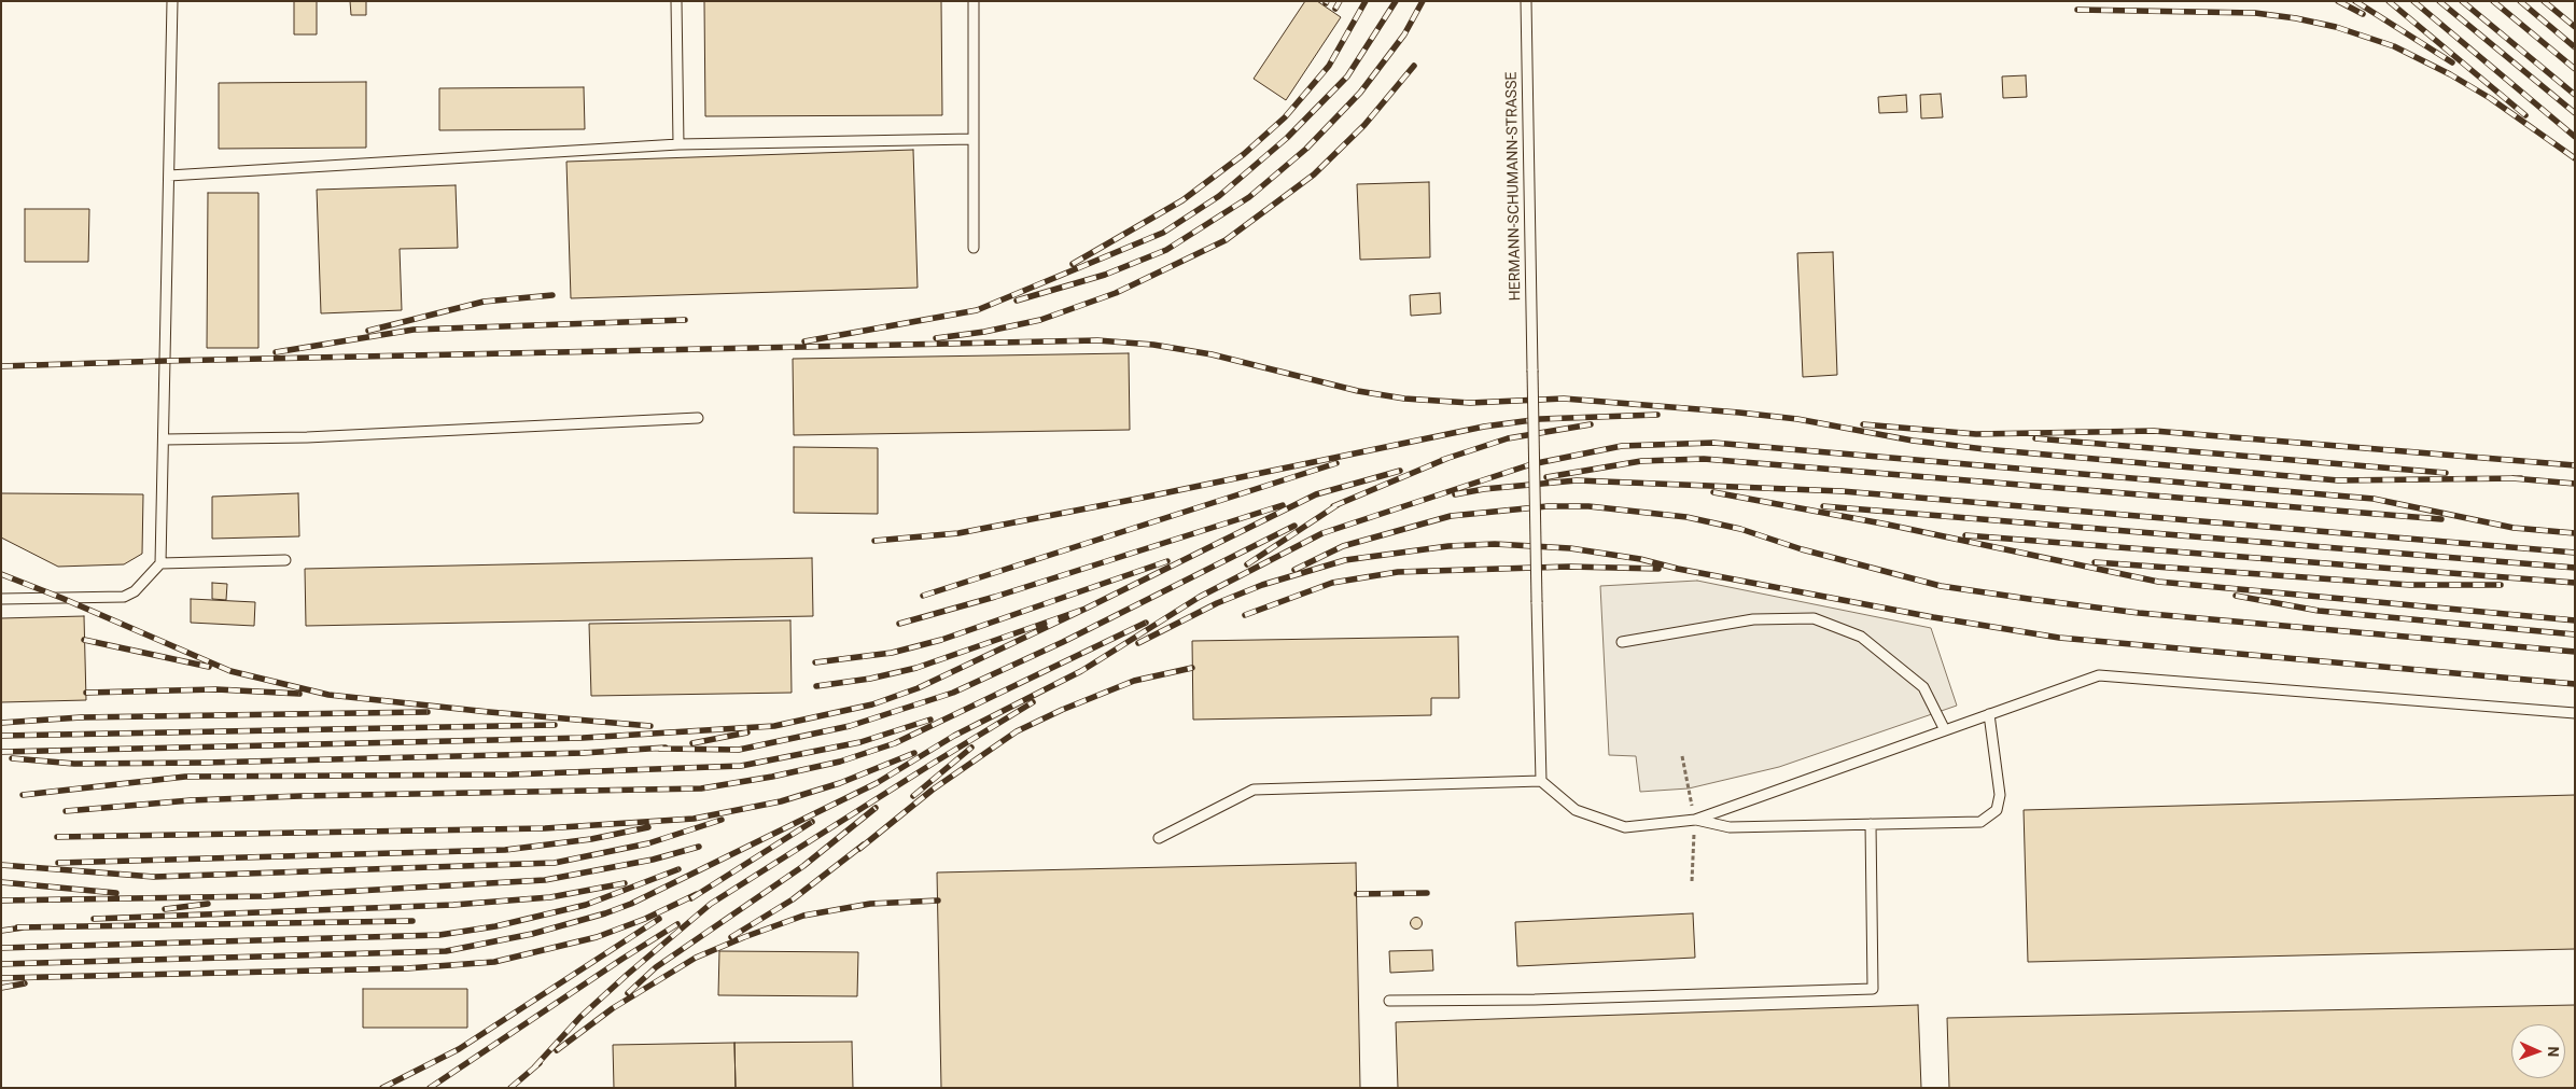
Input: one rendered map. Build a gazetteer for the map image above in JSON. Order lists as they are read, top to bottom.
{
  "streets": {
    "lane": ["HERMANN-SCHUMANN-STRASSE"]
  },
  "north": "right"
}
